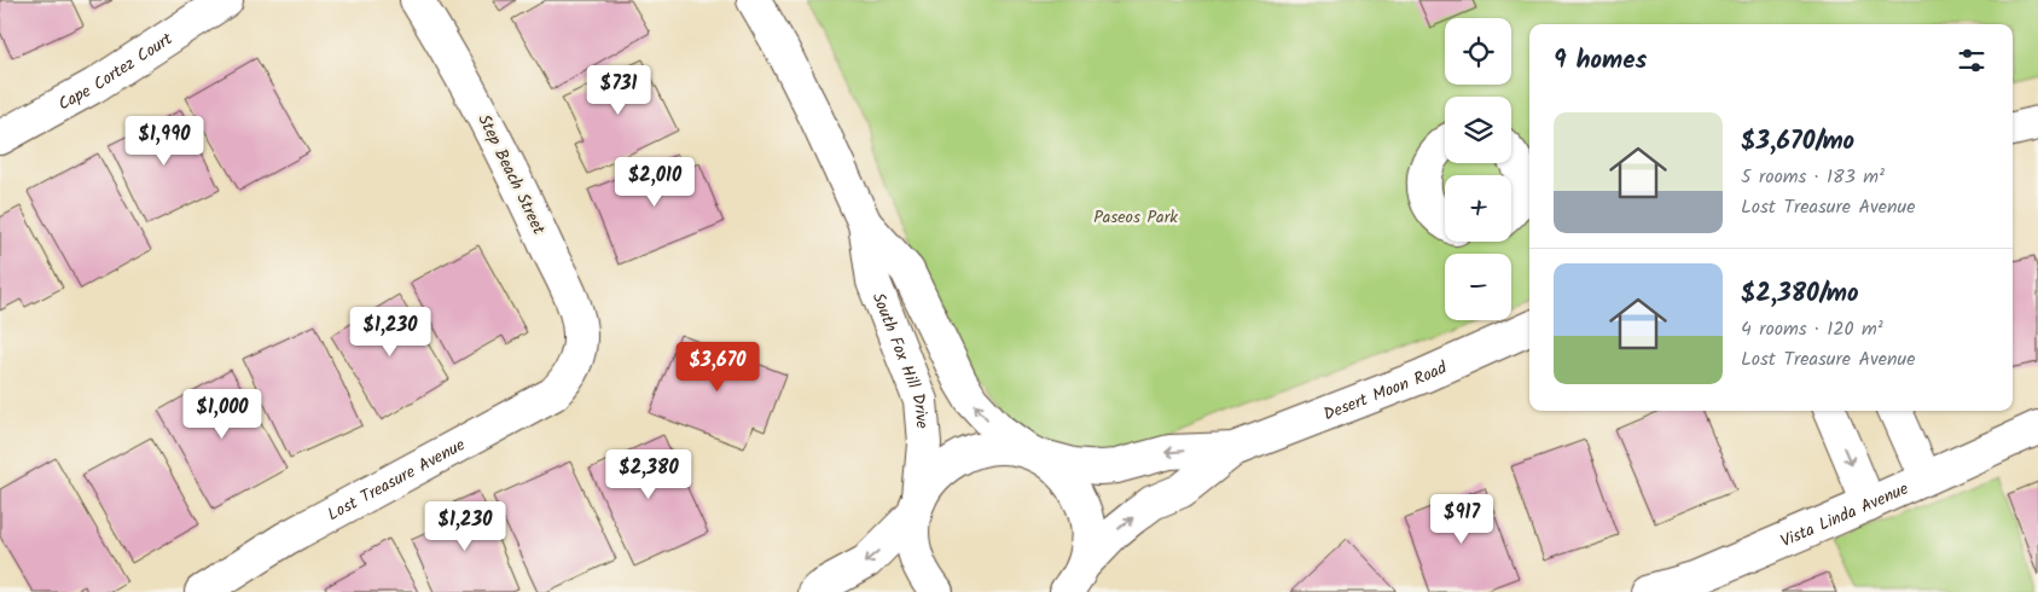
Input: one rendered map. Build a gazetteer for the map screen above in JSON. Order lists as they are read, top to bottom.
{
  "streets": {
    "street": [
      "Cape Cortez Court",
      "Step Beach Street",
      "South Fox Hill Drive",
      "Desert Moon Road",
      "Lost Treasure Avenue",
      "Vista Linda Avenue"
    ]
  },
  "crossings": [
    ["Step Beach Street", "Lost Treasure Avenue"],
    ["South Fox Hill Drive", "Desert Moon Road"]
  ],
  "parks": ["Paseos Park"],
  "page": {
    "map_buttons": ["+", "−"],
    "heading": "9 homes",
    "price": [
      "$731",
      "$1,990",
      "$2,010",
      "$1,230",
      "$3,670",
      "$1,000",
      "$2,380",
      "$917",
      "$1,230"
    ],
    "list": [
      {
        "name": "$3,670/mo",
        "note": "5 rooms · 183 m² · Lost Treasure Avenue"
      },
      {
        "name": "$2,380/mo",
        "note": "4 rooms · 120 m² · Lost Treasure Avenue"
      }
    ]
  }
}
